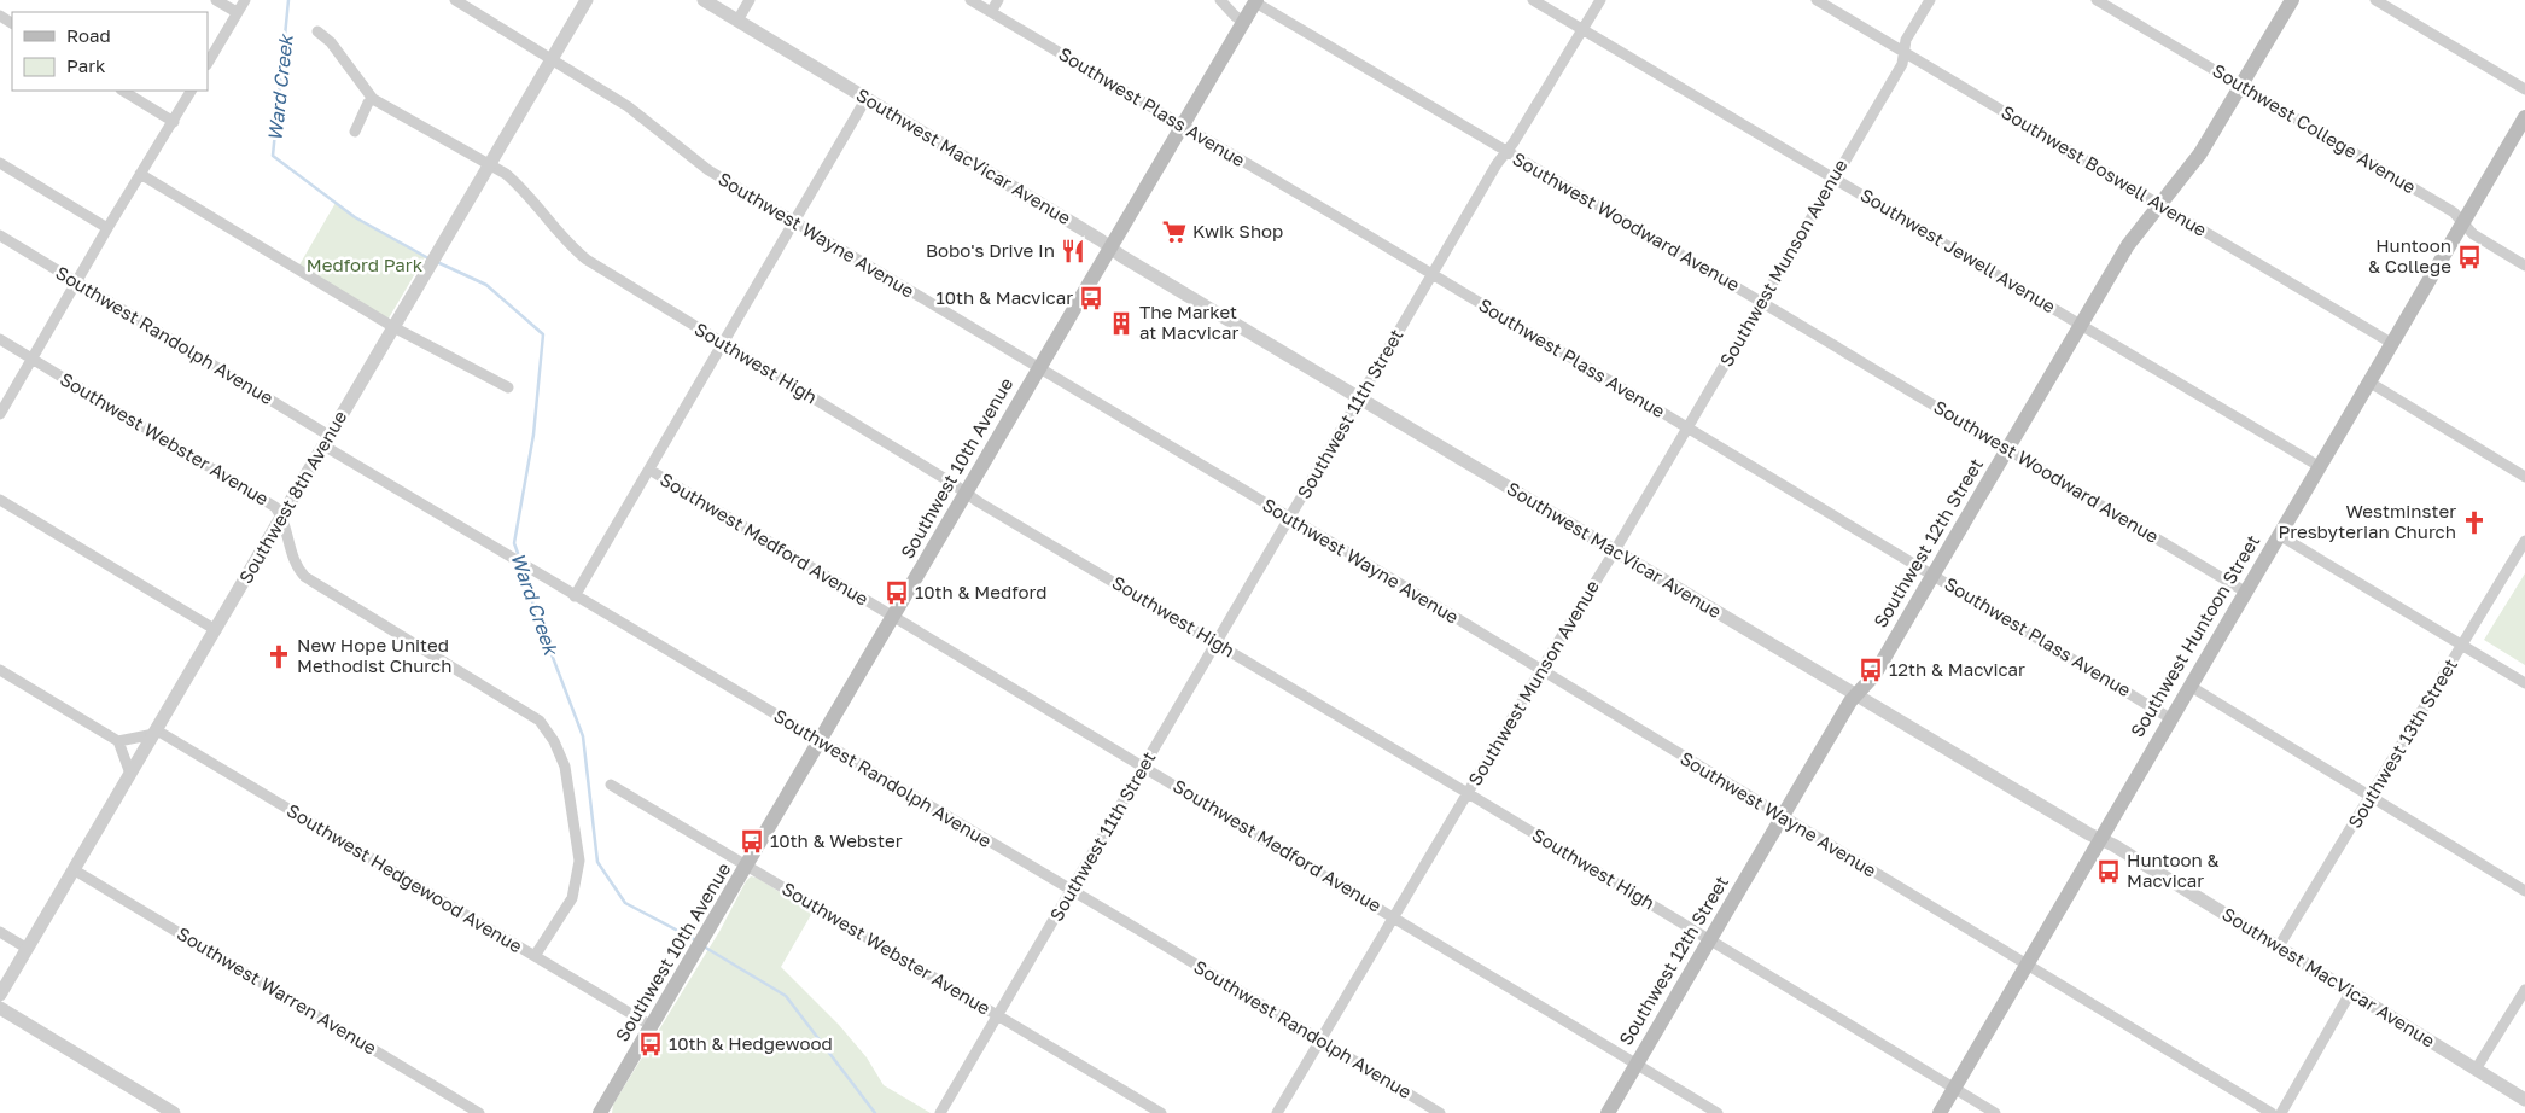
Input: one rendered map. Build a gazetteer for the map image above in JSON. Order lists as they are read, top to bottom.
{
  "streets": {
    "main road": ["Southwest 10th Avenue", "Southwest 12th Street", "Southwest Huntoon Street"],
    "street": [
      "Southwest Plass Avenue",
      "Southwest College Avenue",
      "Southwest MacVicar Avenue",
      "Southwest Boswell Avenue",
      "Southwest Woodward Avenue",
      "Southwest Wayne Avenue",
      "Southwest Jewell Avenue",
      "Southwest Munson Avenue",
      "Southwest Randolph Avenue",
      "Southwest High",
      "Southwest 11th Street",
      "Southwest Webster Avenue",
      "Southwest 8th Avenue",
      "Southwest Medford Avenue",
      "Southwest 13th Street",
      "Southwest Hedgewood Avenue",
      "Southwest Warren Avenue"
    ]
  },
  "crossings": [
    ["Southwest Plass Avenue", "Southwest Munson Avenue"],
    ["Southwest Plass Avenue", "Southwest 11th Street"],
    ["Southwest Plass Avenue", "Southwest 10th Avenue"],
    ["Southwest Plass Avenue", "Southwest 12th Street"],
    ["Southwest Plass Avenue", "Southwest Huntoon Street"],
    ["Southwest College Avenue", "Southwest 12th Street"],
    ["Southwest College Avenue", "Southwest Huntoon Street"],
    ["Southwest MacVicar Avenue", "Southwest Munson Avenue"],
    ["Southwest MacVicar Avenue", "Southwest 11th Street"],
    ["Southwest MacVicar Avenue", "Southwest 10th Avenue"],
    ["Southwest MacVicar Avenue", "Southwest 12th Street"],
    ["Southwest MacVicar Avenue", "Southwest Huntoon Street"],
    ["Southwest MacVicar Avenue", "Southwest 13th Street"],
    ["Southwest Boswell Avenue", "Southwest Munson Avenue"],
    ["Southwest Boswell Avenue", "Southwest 12th Street"],
    ["Southwest Boswell Avenue", "Southwest Huntoon Street"],
    ["Southwest Woodward Avenue", "Southwest Munson Avenue"],
    ["Southwest Woodward Avenue", "Southwest 11th Street"],
    ["Southwest Woodward Avenue", "Southwest 10th Avenue"],
    ["Southwest Woodward Avenue", "Southwest 12th Street"],
    ["Southwest Woodward Avenue", "Southwest Huntoon Street"],
    ["Southwest Wayne Avenue", "Southwest Munson Avenue"],
    ["Southwest Wayne Avenue", "Southwest 11th Street"],
    ["Southwest Wayne Avenue", "Southwest 10th Avenue"],
    ["Southwest Wayne Avenue", "Southwest 8th Avenue"],
    ["Southwest Wayne Avenue", "Southwest 12th Street"],
    ["Southwest Wayne Avenue", "Southwest Huntoon Street"],
    ["Southwest Jewell Avenue", "Southwest Munson Avenue"],
    ["Southwest Jewell Avenue", "Southwest 11th Street"],
    ["Southwest Jewell Avenue", "Southwest 12th Street"],
    ["Southwest Jewell Avenue", "Southwest Huntoon Street"],
    ["Southwest Munson Avenue", "Southwest Randolph Avenue"],
    ["Southwest Munson Avenue", "Southwest High"],
    ["Southwest Munson Avenue", "Southwest Medford Avenue"],
    ["Southwest Randolph Avenue", "Southwest 11th Street"],
    ["Southwest Randolph Avenue", "Southwest 10th Avenue"],
    ["Southwest Randolph Avenue", "Southwest 8th Avenue"],
    ["Southwest High", "Southwest 11th Street"],
    ["Southwest High", "Southwest 10th Avenue"],
    ["Southwest High", "Southwest 8th Avenue"],
    ["Southwest High", "Southwest 12th Street"],
    ["Southwest High", "Southwest Huntoon Street"],
    ["Southwest 11th Street", "Southwest Webster Avenue"],
    ["Southwest 11th Street", "Southwest Medford Avenue"],
    ["Southwest Webster Avenue", "Southwest 10th Avenue"],
    ["Southwest Webster Avenue", "Southwest 8th Avenue"],
    ["Southwest Webster Avenue", "Southwest Hedgewood Avenue"],
    ["Southwest 10th Avenue", "Southwest Medford Avenue"],
    ["Southwest 10th Avenue", "Southwest Hedgewood Avenue"],
    ["Southwest 8th Avenue", "Southwest Hedgewood Avenue"],
    ["Southwest 8th Avenue", "Southwest Warren Avenue"],
    ["Southwest Medford Avenue", "Southwest 12th Street"]
  ],
  "water": ["Ward Creek"],
  "parks": ["Medford Park"],
  "places": {
    "supermarket": ["Kwik Shop"],
    "restaurant": ["Bobo's Drive In"],
    "bus stop": [
      "Huntoon & College",
      "10th & Macvicar",
      "10th & Medford",
      "12th & Macvicar",
      "10th & Webster",
      "Huntoon & Macvicar",
      "10th & Hedgewood"
    ],
    "building": ["The Market at Macvicar"],
    "church": ["Westminster Presbyterian Church", "New Hope United Methodist Church"]
  },
  "legend": ["Road", "Park"]
}
